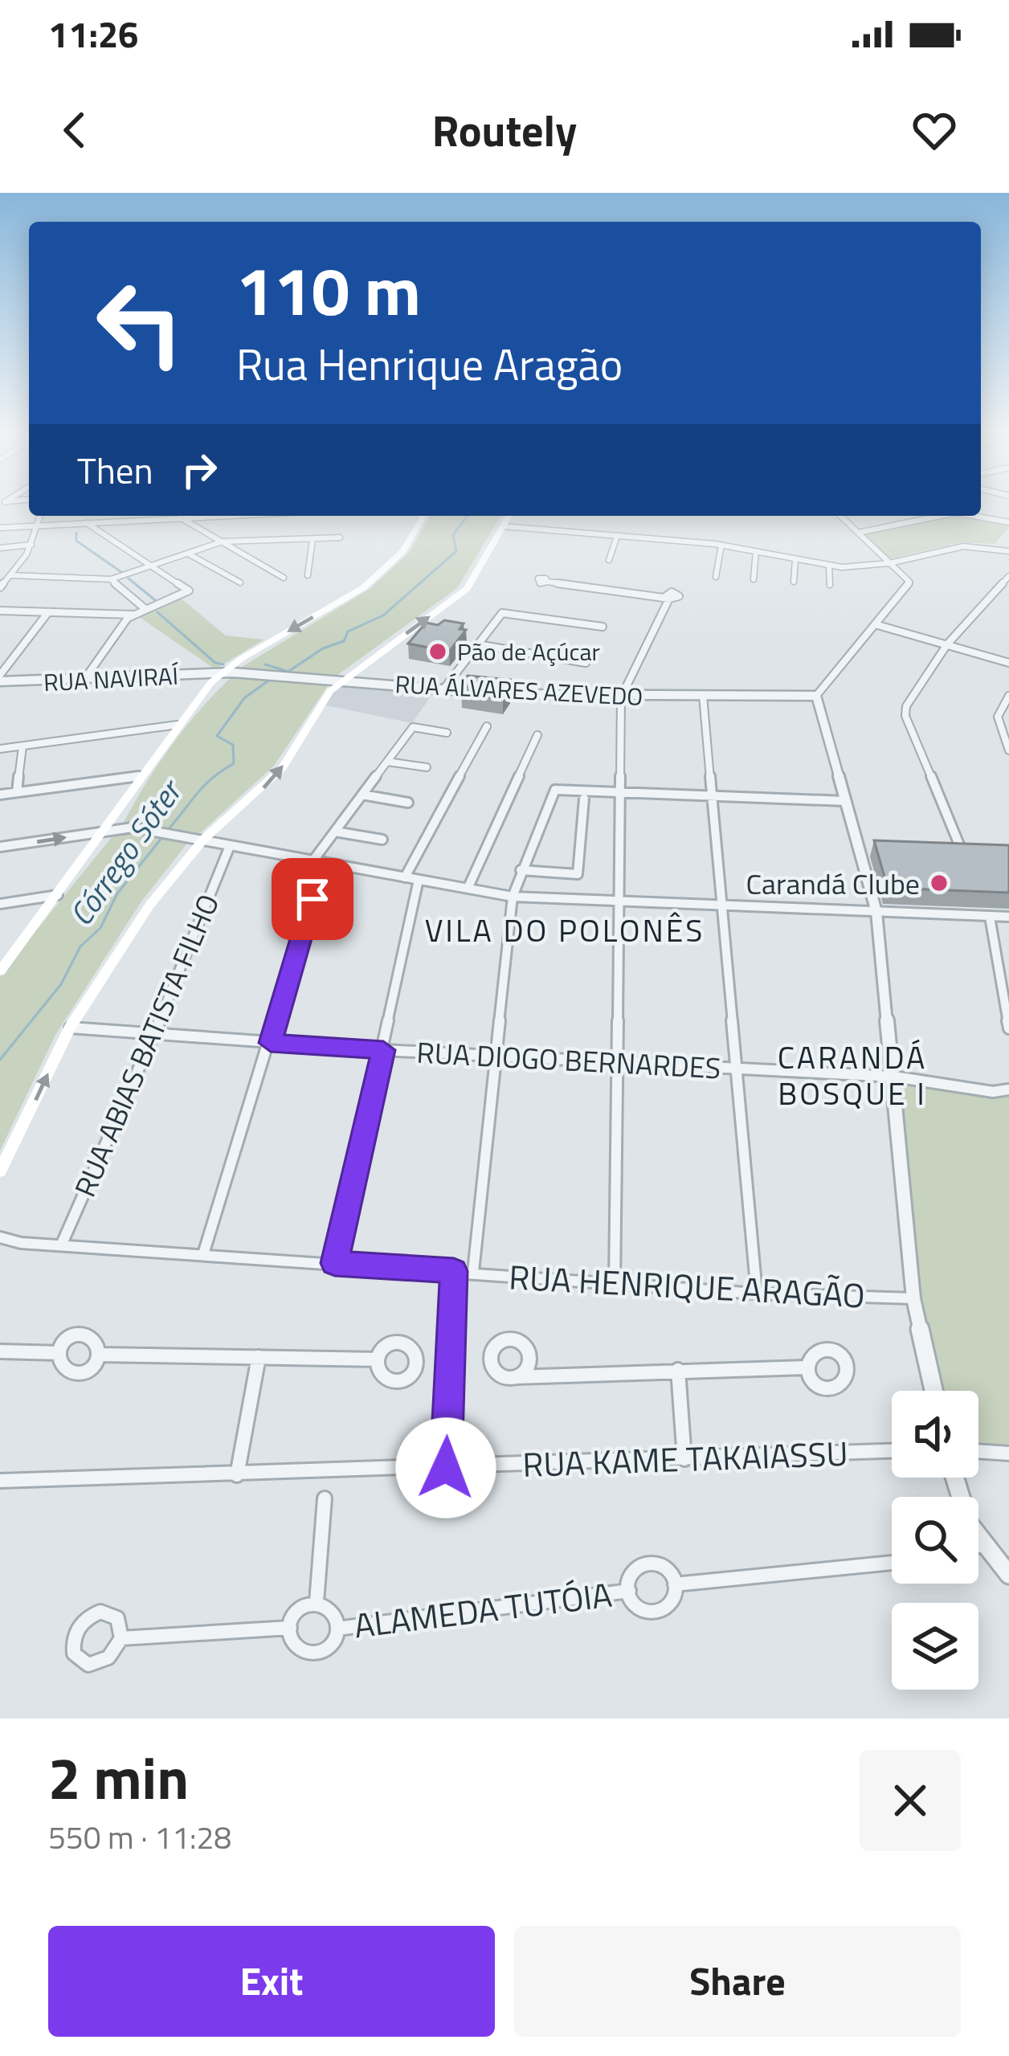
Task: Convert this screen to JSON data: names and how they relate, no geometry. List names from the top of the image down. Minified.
{"streets":{"street":["RUA NAVIRAÍ","RUA ÁLVARES AZEVEDO","RUA ABIAS BATISTA FILHO","RUA DIOGO BERNARDES","RUA HENRIQUE ARAGÃO","RUA KAME TAKAIASSU","ALAMEDA TUTÓIA"]},"crossings":[["RUA NAVIRAÍ","RUA ÁLVARES AZEVEDO"],["RUA ABIAS BATISTA FILHO","RUA DIOGO BERNARDES"],["RUA ABIAS BATISTA FILHO","RUA HENRIQUE ARAGÃO"]],"districts":["VILA DO POLONÊS","CARANDÁ BOSQUE I"],"water":["Córrego Sóter"],"places":["Pão de Açúcar","Carandá Clube"],"page":{"status":"11:26","header":"Routely","turn":["110 m","Rua Henrique Aragão"],"then":"Then","heading":["2 min","550 m · 11:28"],"buttons":["Exit","Share"]}}
